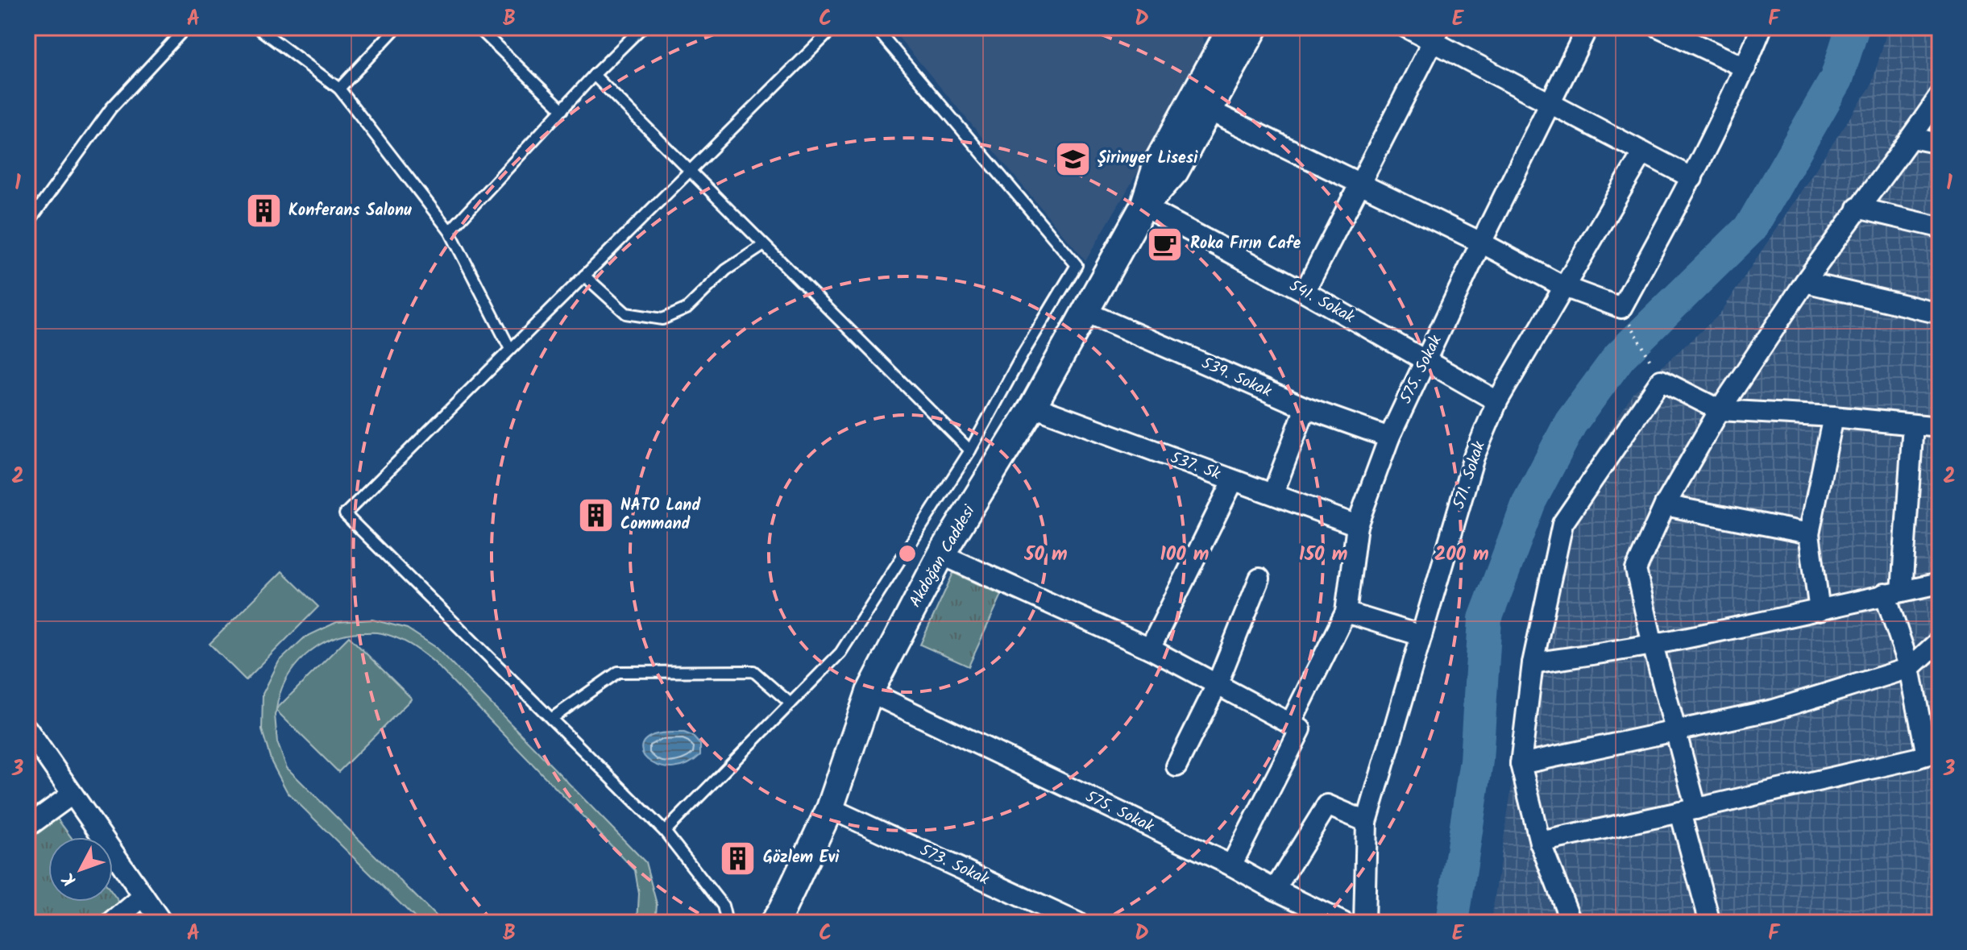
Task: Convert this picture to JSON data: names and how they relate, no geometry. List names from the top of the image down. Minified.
{"streets":{"main road":["Akdoğan Caddesi"],"street":["541. Sokak","575. Sokak","539. Sokak","537. Sk","571. Sokak","573. Sokak"]},"crossings":[["541. Sokak","575. Sokak"],["541. Sokak","571. Sokak"],["541. Sokak","Akdoğan Caddesi"],["575. Sokak","539. Sokak"],["575. Sokak","537. Sk"],["575. Sokak","Akdoğan Caddesi"],["539. Sokak","Akdoğan Caddesi"],["537. Sk","Akdoğan Caddesi"],["Akdoğan Caddesi","573. Sokak"]],"places":{"school or university":["Şirinyer Lisesi"],"building":["Konferans Salonu","NATO Land Command","Gözlem Evi"],"cafe":["Roka Fırın Cafe"]},"north":"bottom left","grid":{"columns":["A","B","C","D","E","F"],"rows":["1","2","3"]},"rings":["50 m","100 m","150 m","200 m"]}
